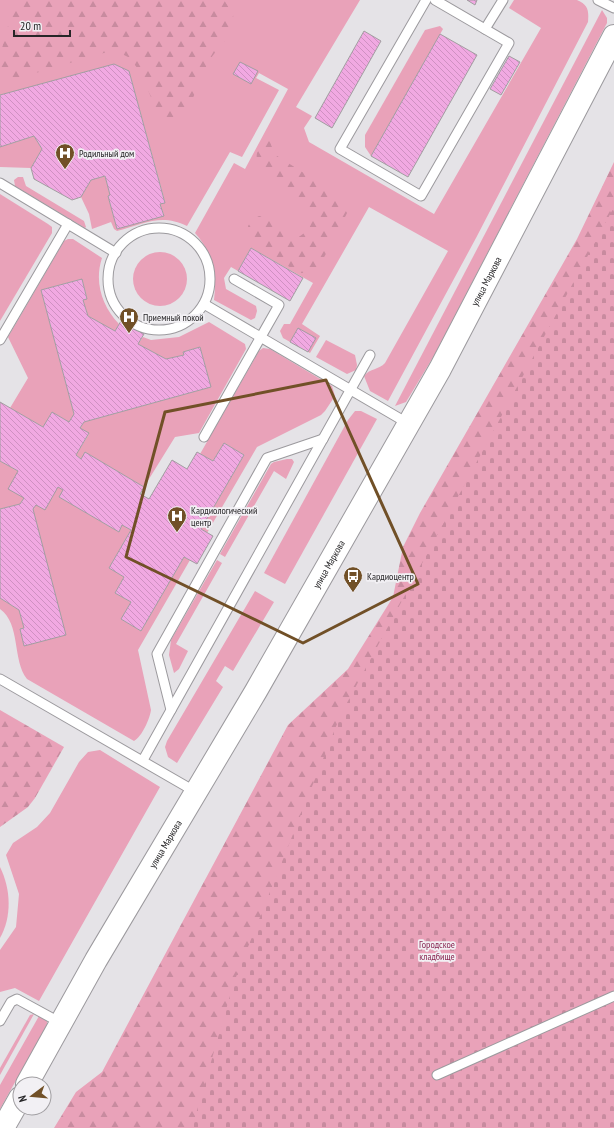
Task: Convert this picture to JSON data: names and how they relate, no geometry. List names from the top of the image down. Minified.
{"streets":{"street":["улица Маркова"]},"parks":["Городское кладбище"],"places":{"hospital":["Родильный дом","Приемный покой","Кардиологический центр"],"bus stop":["Кардиоцентр"]},"scale_bar":"20 m","north":"left"}
